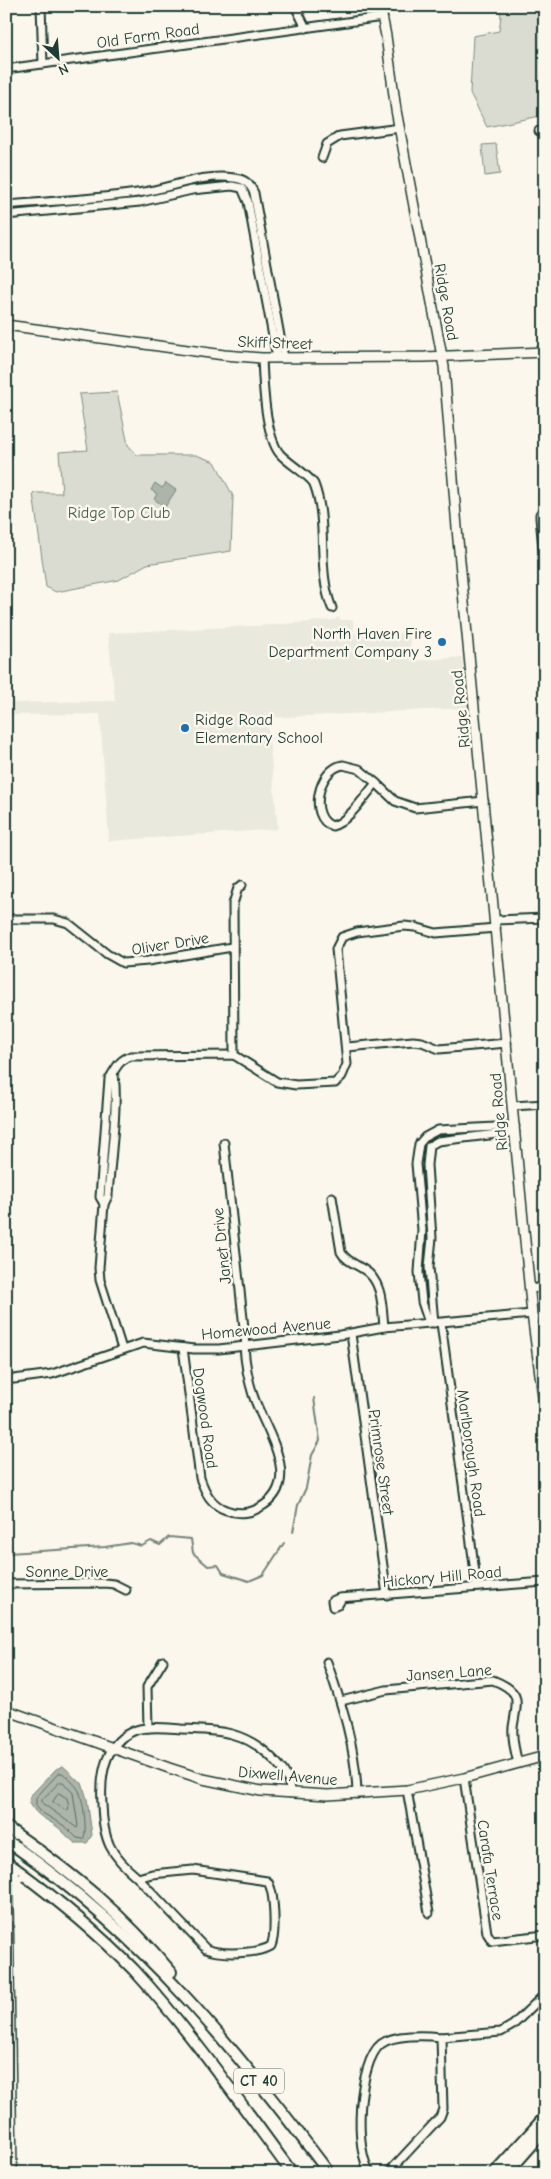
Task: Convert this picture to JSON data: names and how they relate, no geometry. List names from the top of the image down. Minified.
{"streets":{"highway":["CT 40"],"main road":["Ridge Road","Skiff Street","Dixwell Avenue"],"street":["Old Farm Road","Oliver Drive","Janet Drive","Homewood Avenue","Dogwood Road","Marlborough Road","Primrose Street","Sonne Drive","Hickory Hill Road","Jansen Lane","Carafa Terrace"]},"crossings":[["Old Farm Road","Ridge Road"],["Ridge Road","Skiff Street"],["Ridge Road","Homewood Avenue"],["Janet Drive","Homewood Avenue"],["Janet Drive","Dogwood Road"],["Homewood Avenue","Dogwood Road"],["Homewood Avenue","Marlborough Road"],["Homewood Avenue","Primrose Street"],["Marlborough Road","Hickory Hill Road"],["Primrose Street","Hickory Hill Road"],["Jansen Lane","Dixwell Avenue"],["Dixwell Avenue","Carafa Terrace"]],"parks":["Ridge Top Club"],"places":["North Haven Fire Department Company 3","Ridge Road Elementary School"],"north":"bottom right"}
